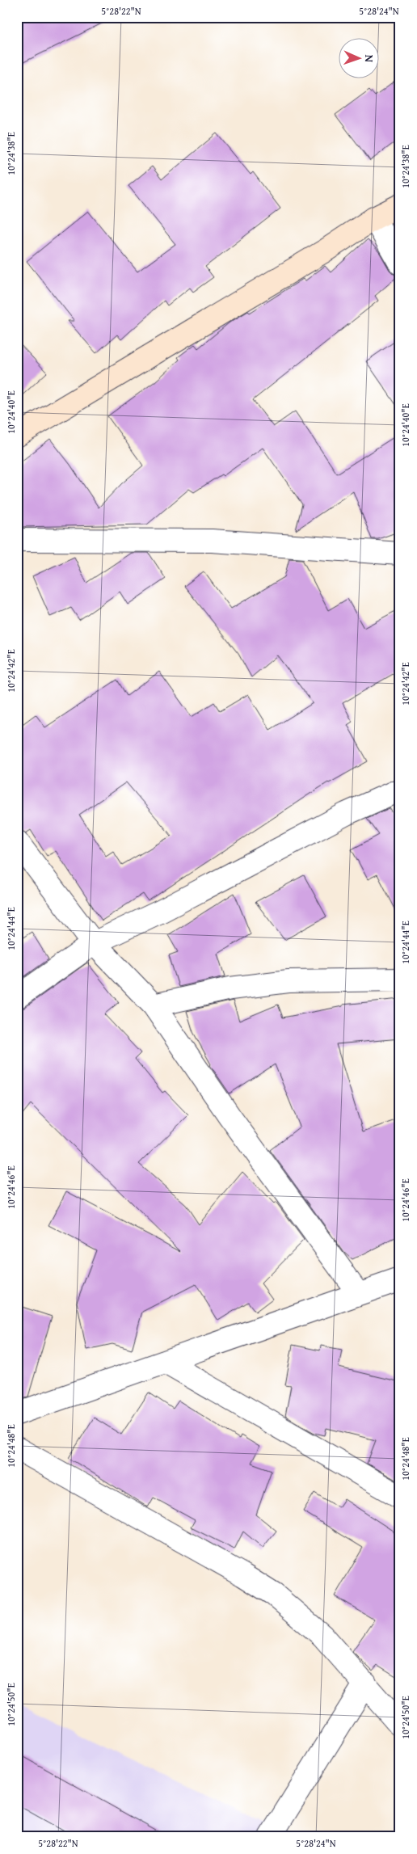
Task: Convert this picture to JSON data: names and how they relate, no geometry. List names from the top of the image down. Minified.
{"north":"right","coordinates":["5°28'22\"N","5°28'24\"N","10°24'38\"E","10°24'40\"E","10°24'42\"E","10°24'44\"E","10°24'46\"E","10°24'48\"E","10°24'50\"E"]}
